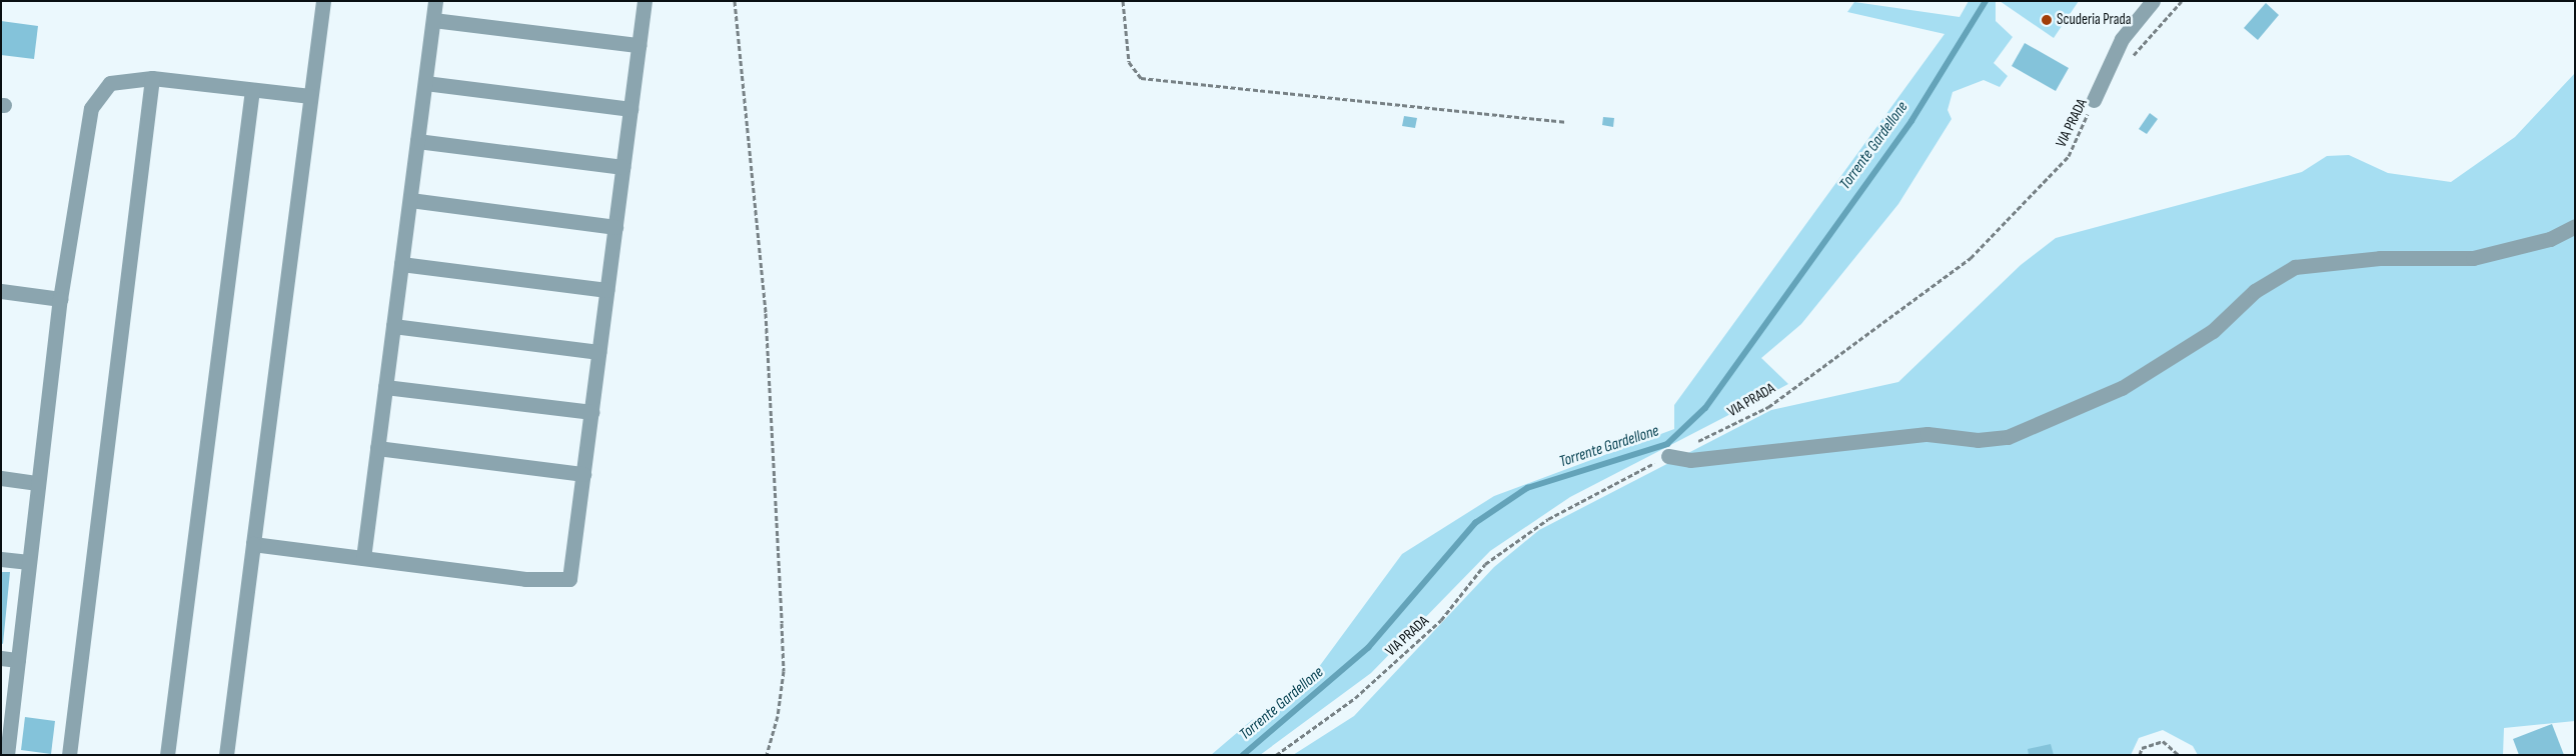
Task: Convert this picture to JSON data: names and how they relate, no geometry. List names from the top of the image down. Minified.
{"streets":{"path":["VIA PRADA"]},"water":["Torrente Gardellone"],"places":["Scuderia Prada"]}
